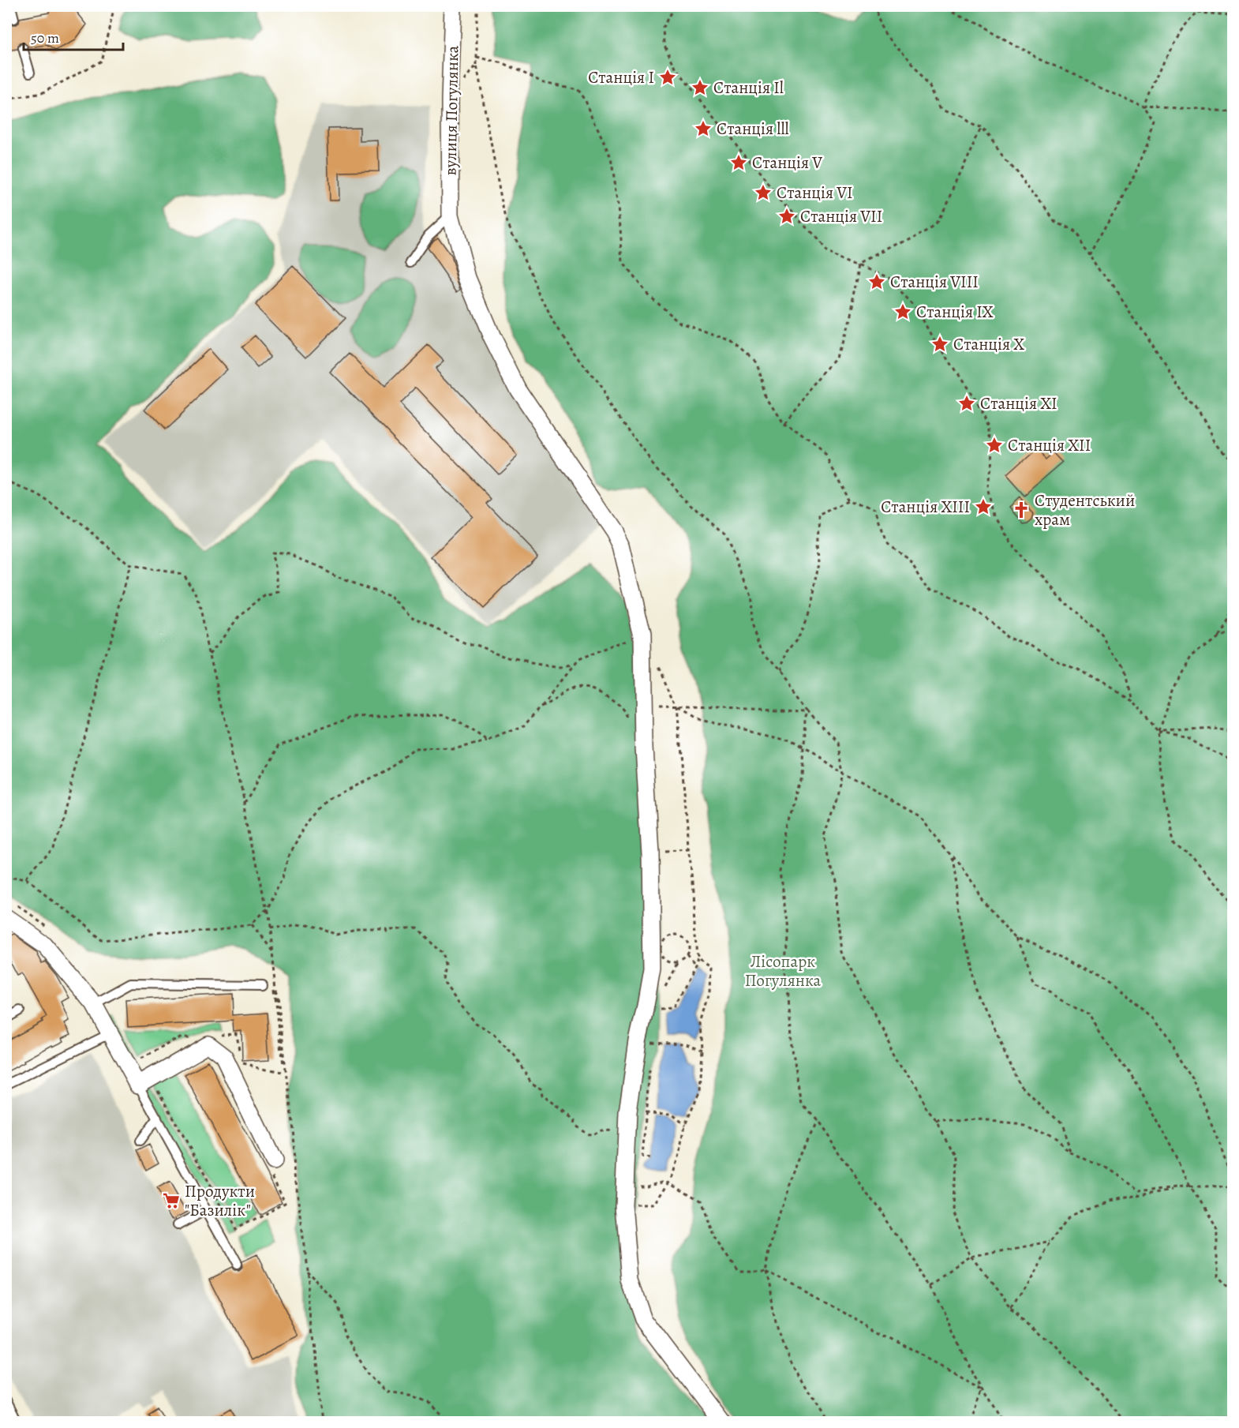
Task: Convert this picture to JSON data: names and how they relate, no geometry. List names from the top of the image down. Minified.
{"streets":{"street":["вулиця Погулянка"]},"parks":["Лісопарк Погулянка"],"places":{"place":["Cтанція I","Cтанція Il","Cтанція lll","Cтанція V","Станція VI","Станція VII","Cтанція VIII","Cтанція IX","Cтанція X","Cтанція XI","Cтанція XII","Cтанція XIII"],"church":["Студентський храм"],"supermarket":["Продукти \"Базилік\""]},"scale_bar":"50 m"}
